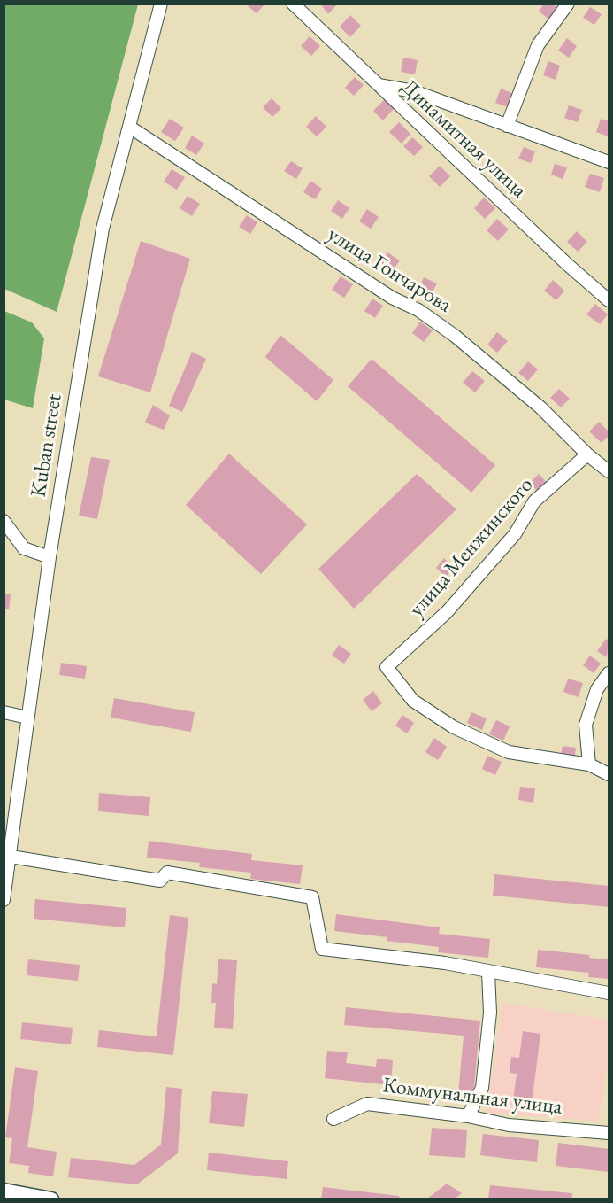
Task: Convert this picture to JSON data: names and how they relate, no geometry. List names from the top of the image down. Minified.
{"streets":{"street":["Динамитная улица","улица Гончарова","Kuban street","улица Менжинского","Коммунальная улица"]},"crossings":[["улица Гончарова","Kuban street"],["улица Гончарова","улица Менжинского"]]}
